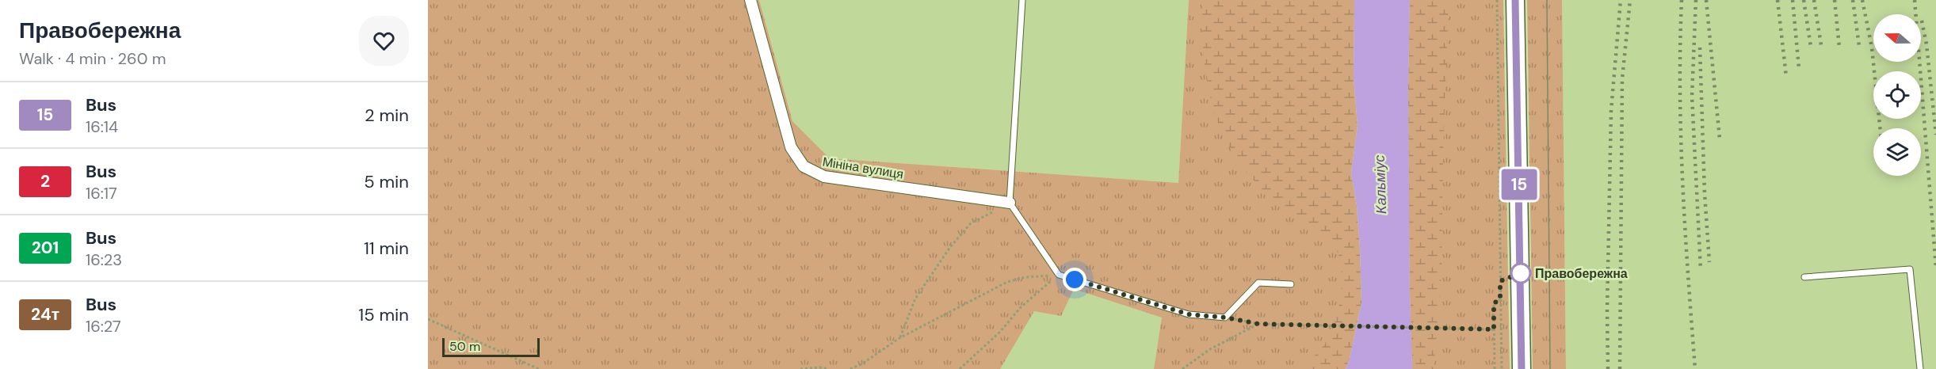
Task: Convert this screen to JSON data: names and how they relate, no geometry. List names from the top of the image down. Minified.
{"streets":{"street":["Мініна вулиця"]},"water":["Кальміус"],"places":["Правобережна"],"lines":["bus line 15"],"scale_bar":"50 m","north":"left","page":{"heading":["Правобережна","Walk · 4 min · 260 m"],"on_map":"15","list":[{"mark":"15","name":"Bus","note":"16:14","value":"2 min"},{"mark":"2","name":"Bus","note":"16:17","value":"5 min"},{"mark":"201","name":"Bus","note":"16:23","value":"11 min"},{"mark":"24т","name":"Bus","note":"16:27","value":"15 min"}],"scale":"50 m"}}
